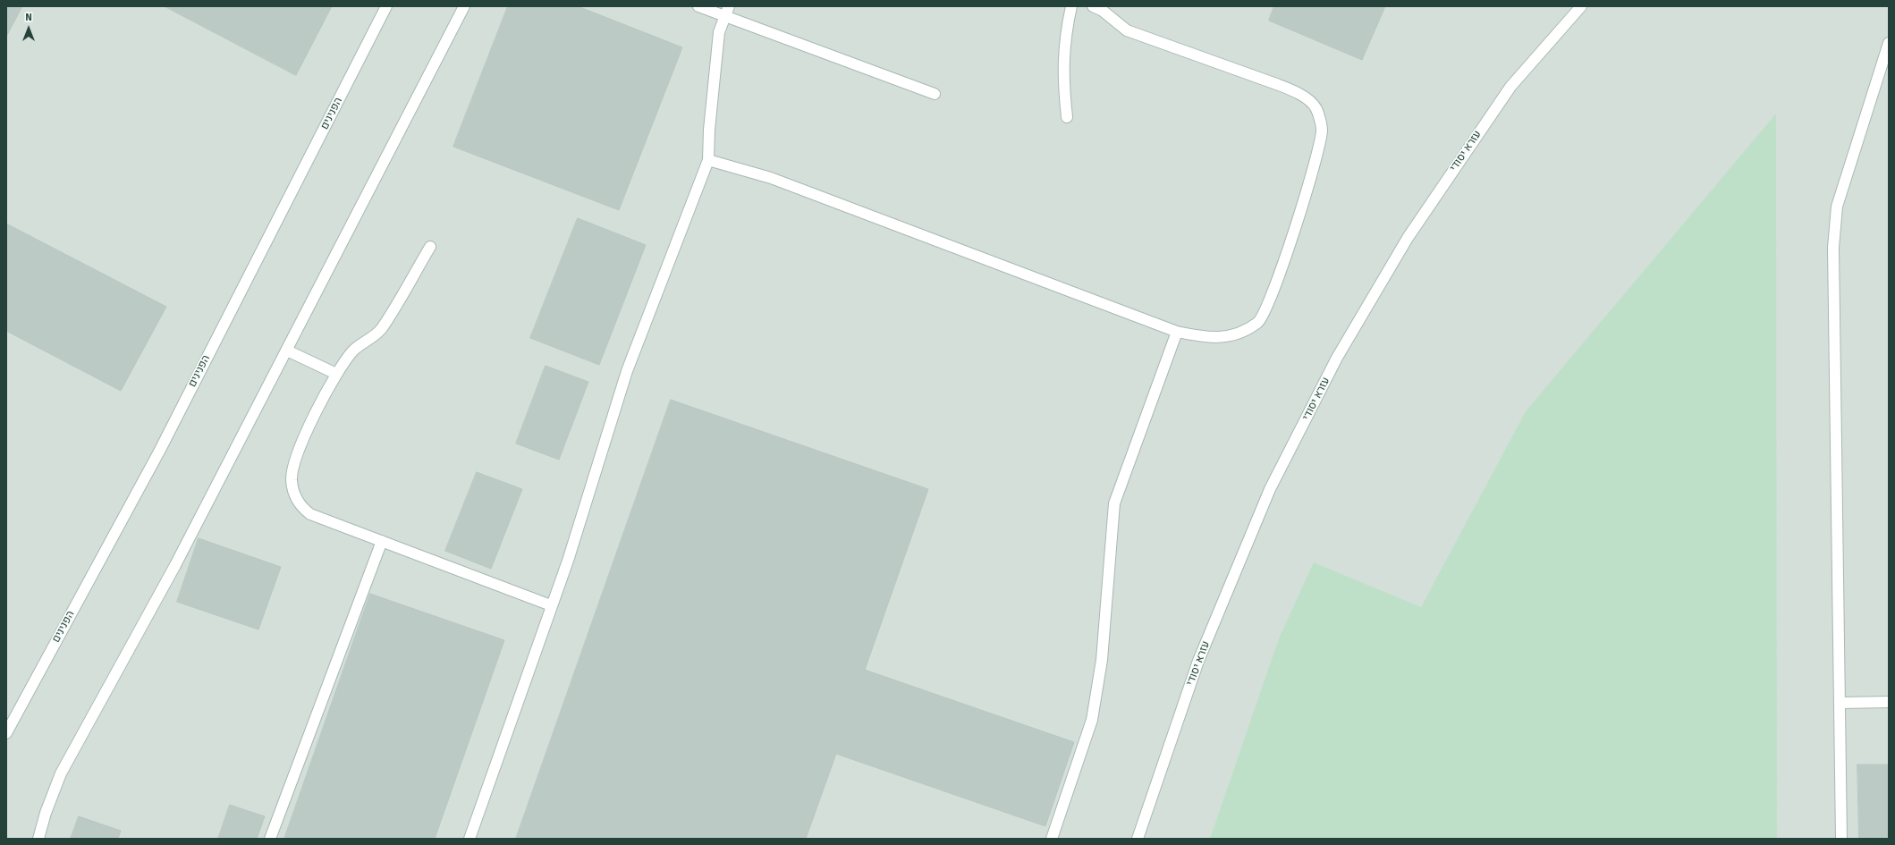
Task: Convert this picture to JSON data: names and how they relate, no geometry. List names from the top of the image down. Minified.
{"streets":{"street":["הפנינים","עזרא יסודי"]},"north":"top"}
